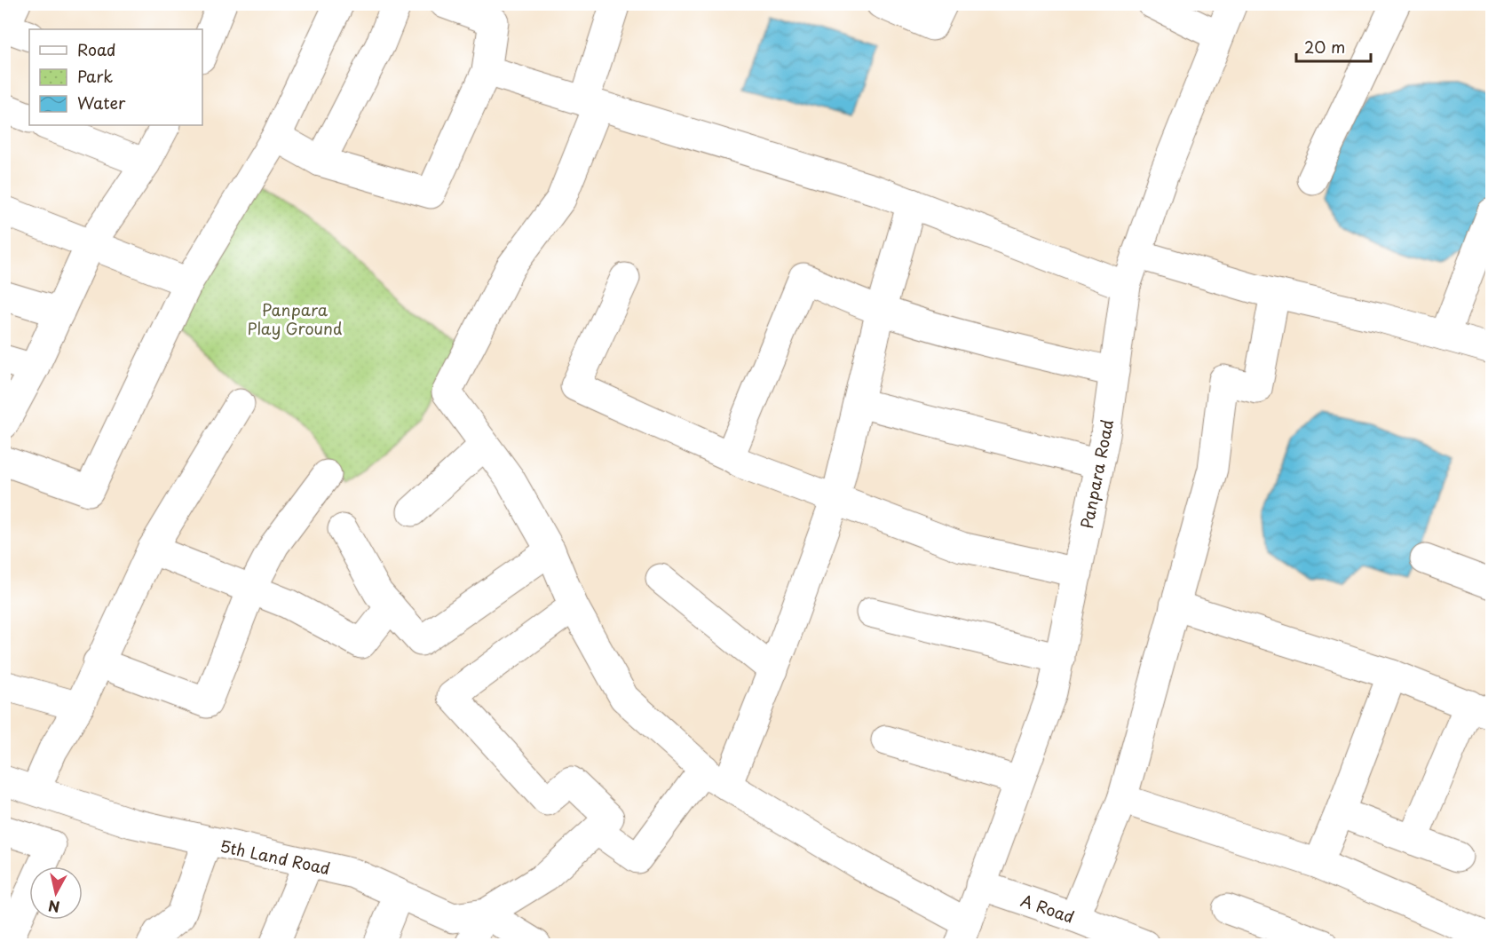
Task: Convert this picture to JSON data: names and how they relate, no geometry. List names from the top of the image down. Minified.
{"streets":{"street":["Panpara Road","5th Land Road","A Road"]},"crossings":[["Panpara Road","A Road"]],"parks":["Panpara Play Ground"],"legend":["Road","Park","Water"],"scale_bar":"20 m","north":"bottom"}
